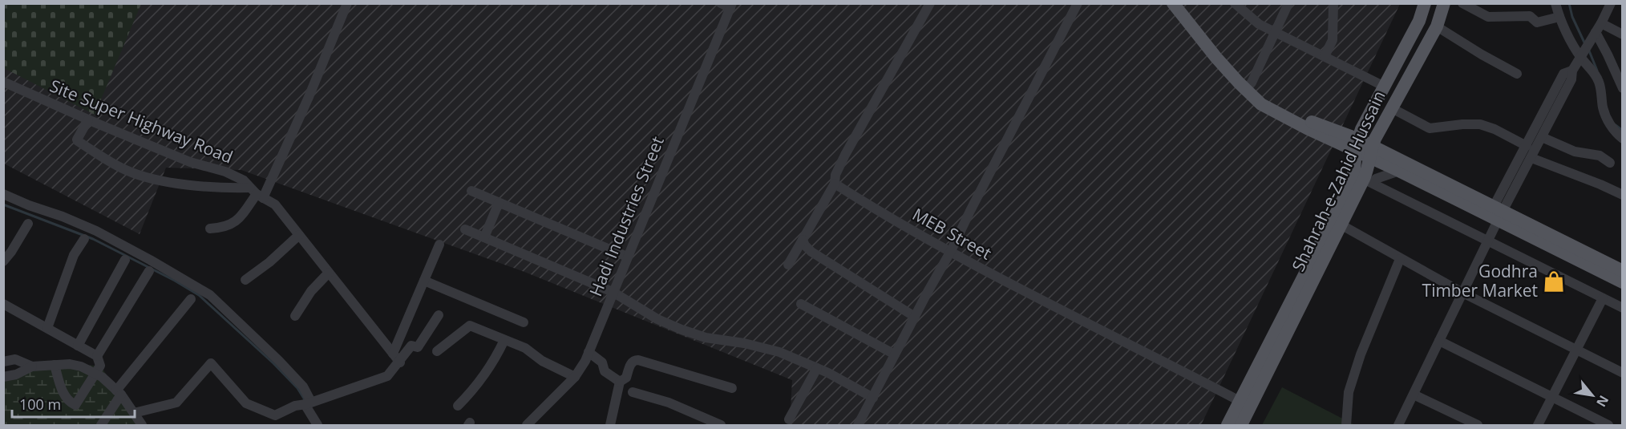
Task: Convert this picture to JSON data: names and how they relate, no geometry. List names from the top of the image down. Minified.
{"streets":{"main road":["Shahrah-e-Zahid Hussain"],"street":["Site Super Highway Road","Hadi Industries Street","MEB Street"]},"crossings":[["Shahrah-e-Zahid Hussain","MEB Street"]],"places":{"shop":["Godhra Timber Market"]},"scale_bar":"100 m","north":"bottom right"}
